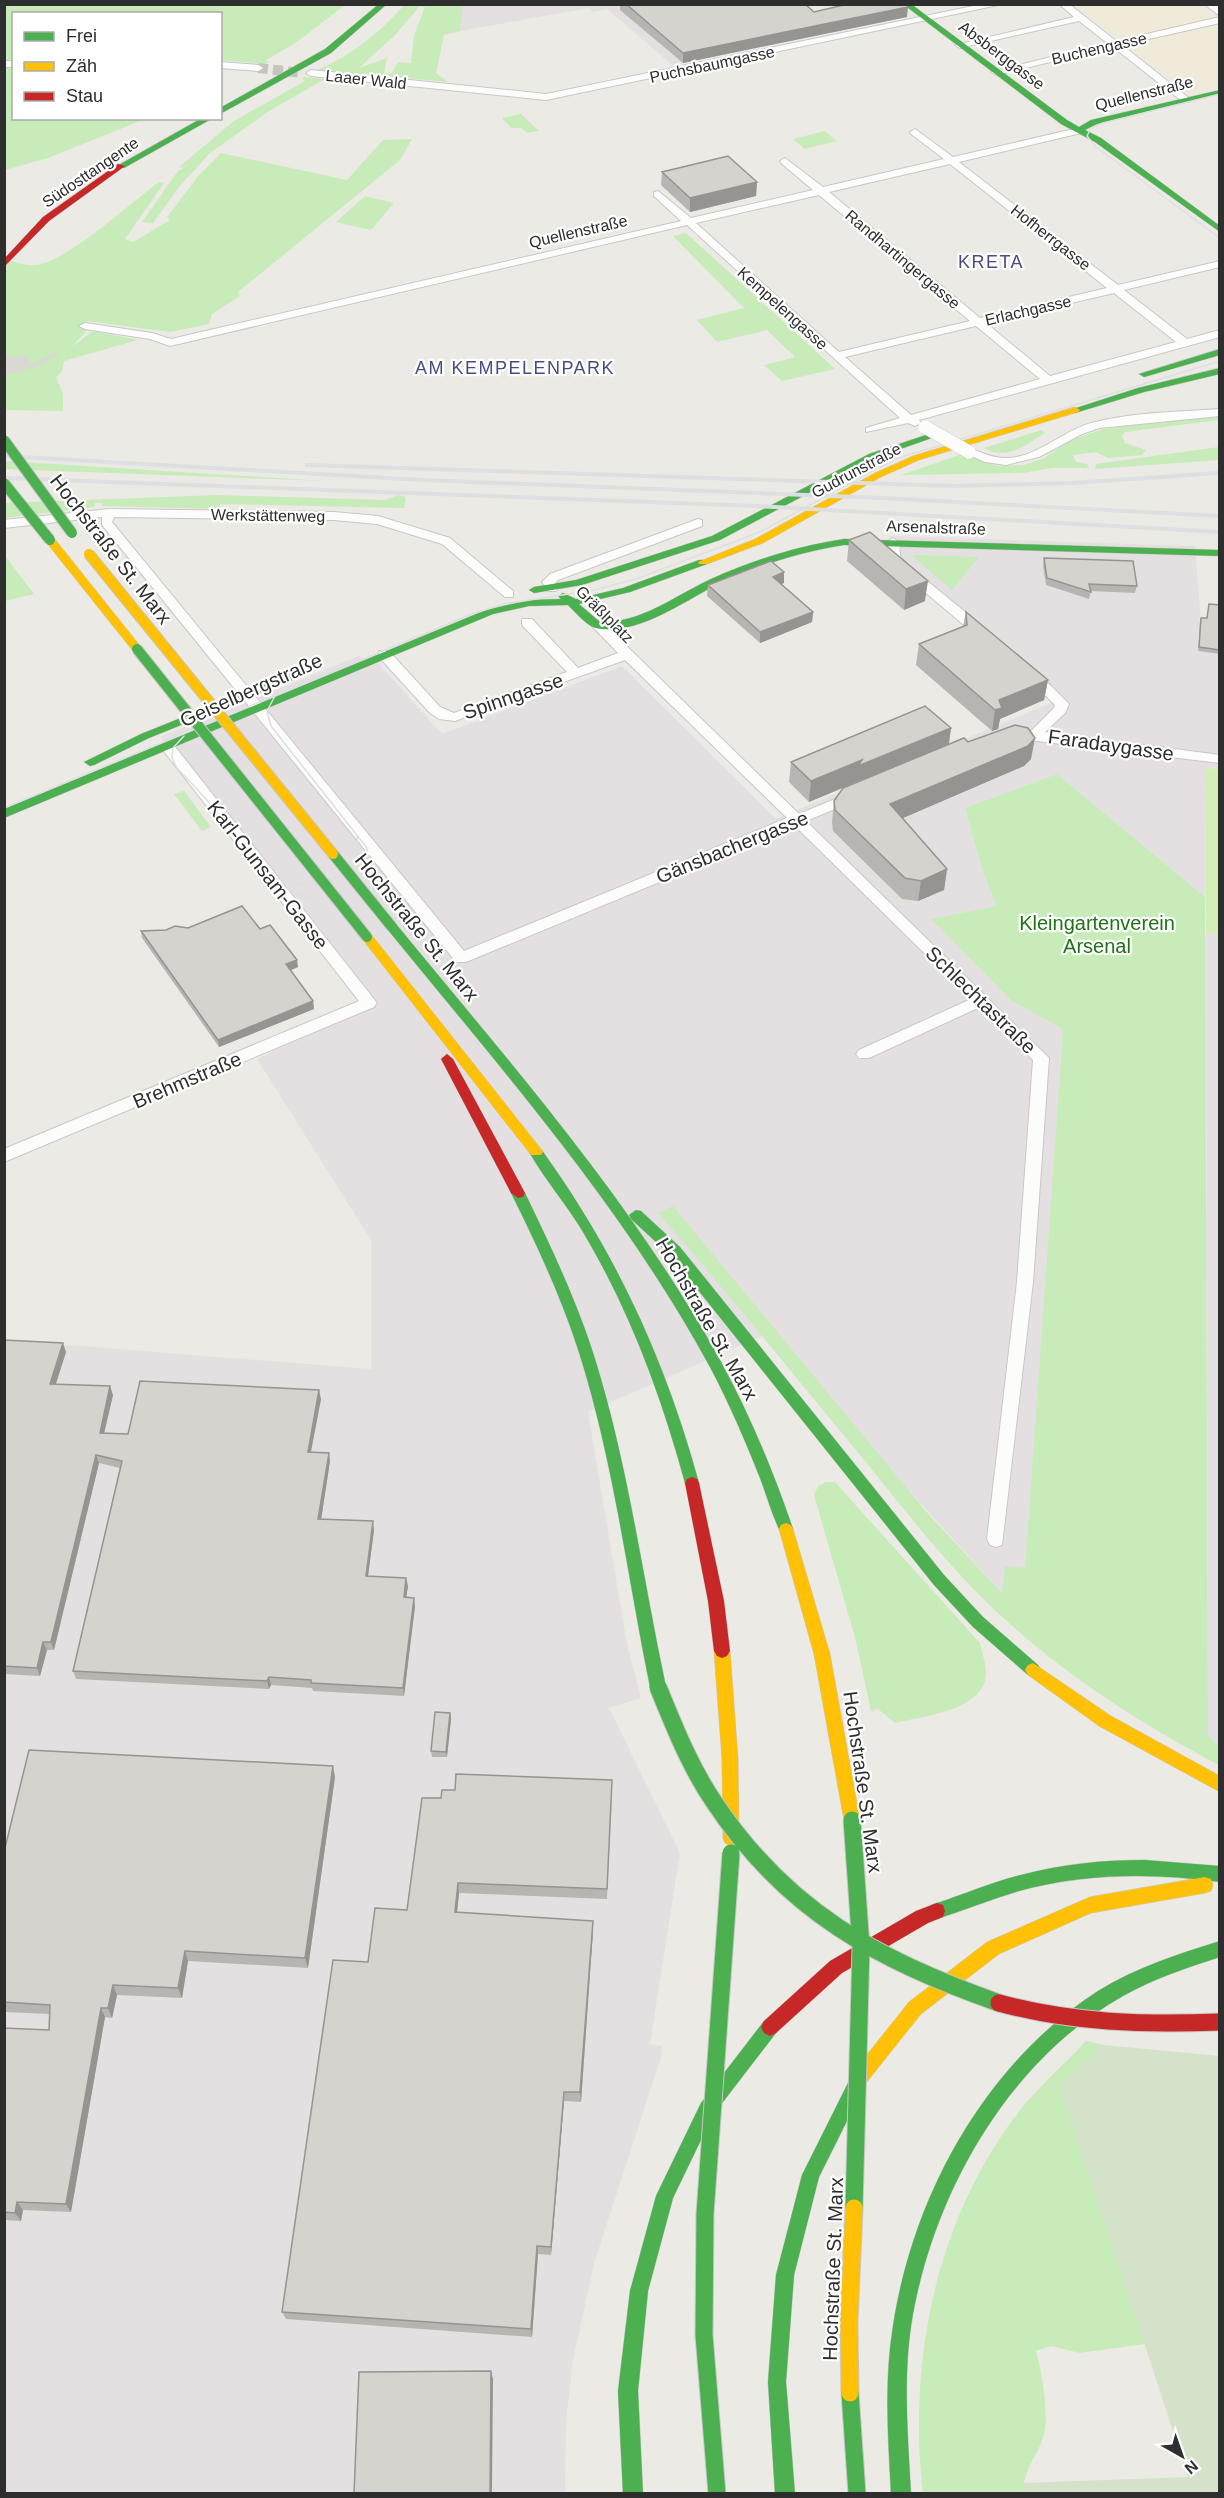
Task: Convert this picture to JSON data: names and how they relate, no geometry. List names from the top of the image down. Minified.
{"streets":{"main road":["Absberggasse","Quellenstraße","Südosttangente","Gudrunstraße","Arsenalstraße","Hochstraße St. Marx","Gräßlplatz","Geiselbergstraße"],"street":["Buchengasse","Puchsbaumgasse","Laaer Wald","Hofherrgasse","Randhartingergasse","Kempelengasse","Erlachgasse","Werkstättenweg","Spinngasse","Faradaygasse","Gänsbachergasse","Karl-Gunsam-Gasse","Schlechtastraße","Brehmstraße"]},"crossings":[["Buchengasse","Absberggasse"],["Absberggasse","Puchsbaumgasse"],["Absberggasse","Quellenstraße"],["Puchsbaumgasse","Laaer Wald"],["Quellenstraße","Hofherrgasse"],["Quellenstraße","Randhartingergasse"],["Quellenstraße","Kempelengasse"],["Hofherrgasse","Erlachgasse"],["Hofherrgasse","Gudrunstraße"],["Randhartingergasse","Erlachgasse"],["Randhartingergasse","Gudrunstraße"],["Kempelengasse","Erlachgasse"],["Kempelengasse","Gudrunstraße"],["Gudrunstraße","Werkstättenweg"],["Gudrunstraße","Gräßlplatz"],["Gudrunstraße","Geiselbergstraße"],["Werkstättenweg","Geiselbergstraße"],["Arsenalstraße","Gräßlplatz"],["Gräßlplatz","Spinngasse"],["Gräßlplatz","Schlechtastraße"],["Geiselbergstraße","Spinngasse"],["Geiselbergstraße","Gänsbachergasse"],["Geiselbergstraße","Karl-Gunsam-Gasse"],["Gänsbachergasse","Schlechtastraße"],["Karl-Gunsam-Gasse","Brehmstraße"]],"districts":["KRETA","AM KEMPELENPARK"],"parks":["Kleingartenverein Arsenal"],"legend":["Frei","Zäh","Stau"],"north":"bottom right"}
